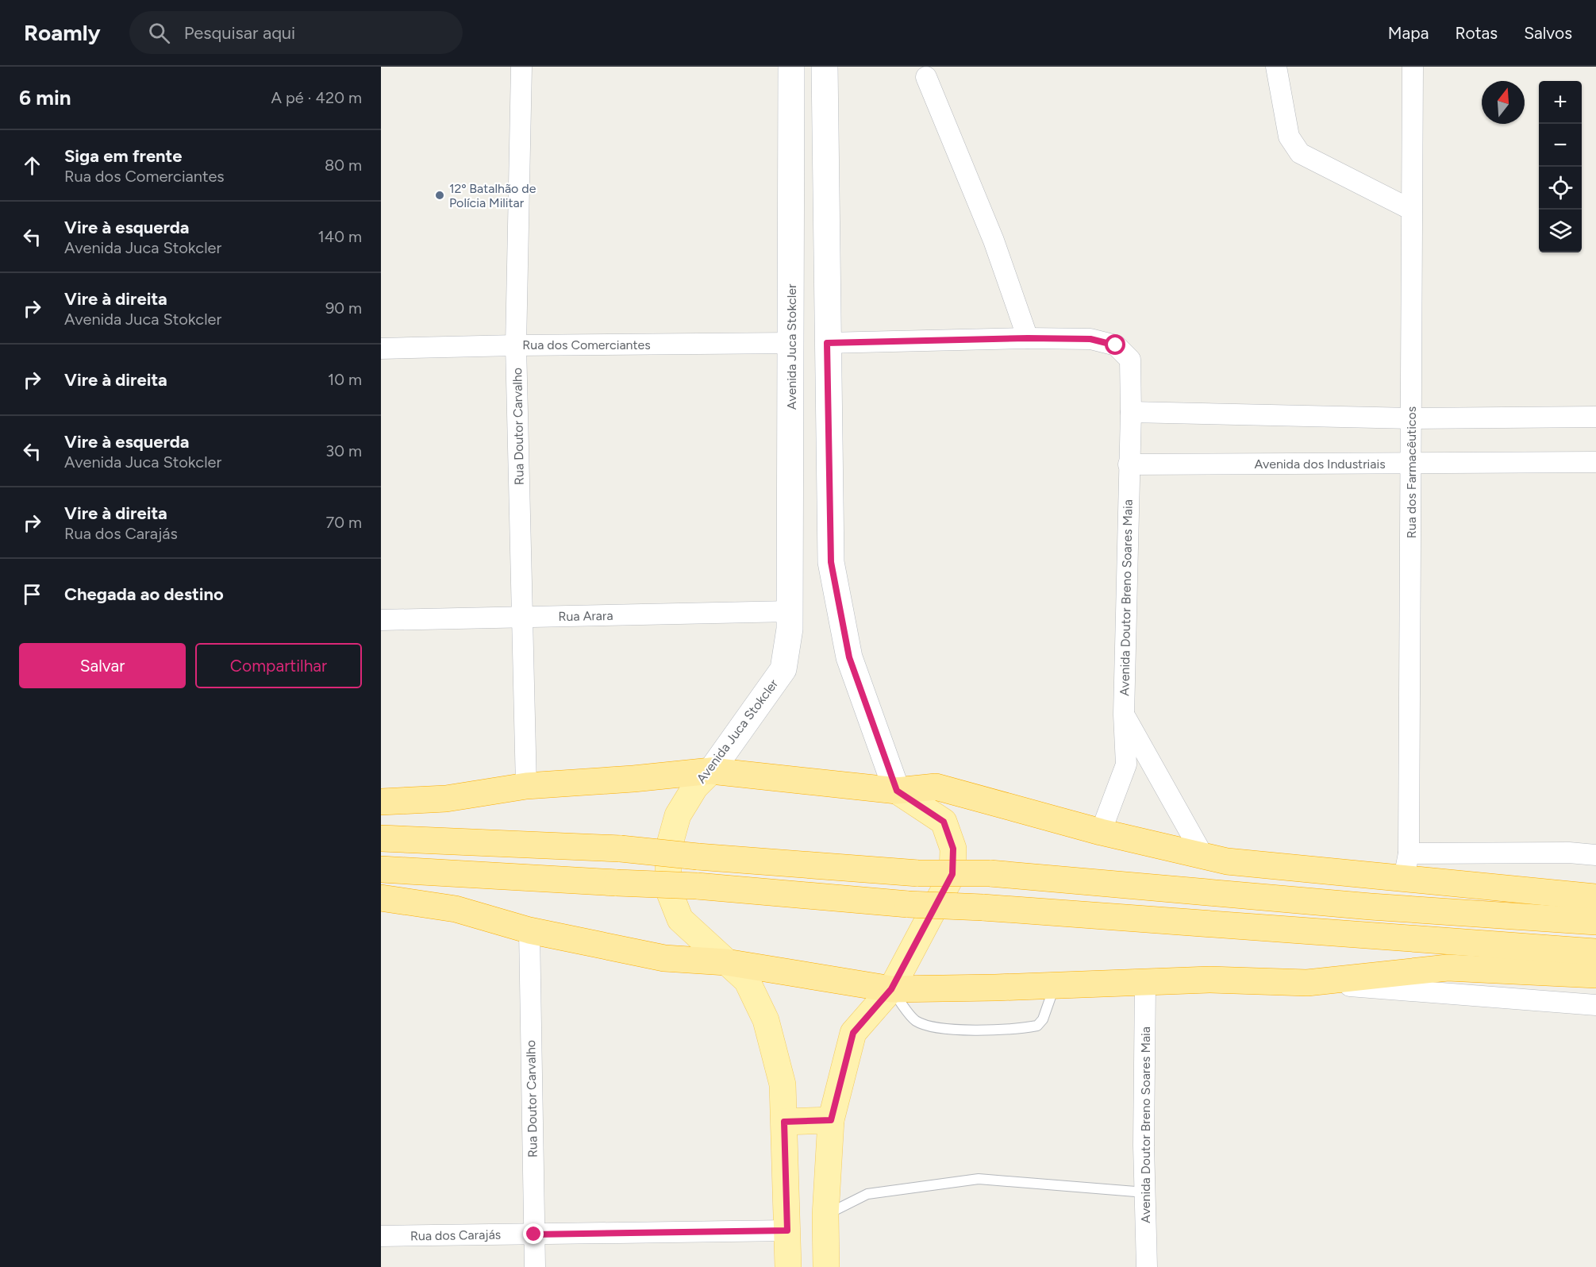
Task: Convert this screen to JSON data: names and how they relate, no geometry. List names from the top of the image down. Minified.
{"streets":{"main road":["Avenida Juca Stokcler"],"street":["Rua dos Comerciantes","Rua Doutor Carvalho","Avenida dos Industriais","Rua dos Farmacêuticos","Avenida Doutor Breno Soares Maia","Rua Arara","Rua dos Carajás"]},"crossings":[["Rua dos Comerciantes","Avenida Juca Stokcler"],["Rua dos Comerciantes","Rua Doutor Carvalho"],["Avenida Juca Stokcler","Rua Arara"],["Avenida Juca Stokcler","Rua dos Carajás"],["Rua Doutor Carvalho","Rua Arara"],["Rua Doutor Carvalho","Rua dos Carajás"],["Avenida dos Industriais","Rua dos Farmacêuticos"],["Avenida dos Industriais","Avenida Doutor Breno Soares Maia"]],"places":["12º Batalhão de Polícia Militar"],"north":"top","page":{"header":"Roamly","search":"Pesquisar aqui","nav":["Mapa","Rotas","Salvos"],"heading":["6 min","A pé · 420 m"],"map_buttons":["+","−"],"list":[["Siga em frente","Rua dos Comerciantes","80 m"],["Vire à esquerda","Avenida Juca Stokcler","140 m"],["Vire à direita","Avenida Juca Stokcler","90 m"],["Vire à direita","10 m"],["Vire à esquerda","Avenida Juca Stokcler","30 m"],["Vire à direita","Rua dos Carajás","70 m"],"Chegada ao destino"],"buttons":["Salvar","Compartilhar"]}}
